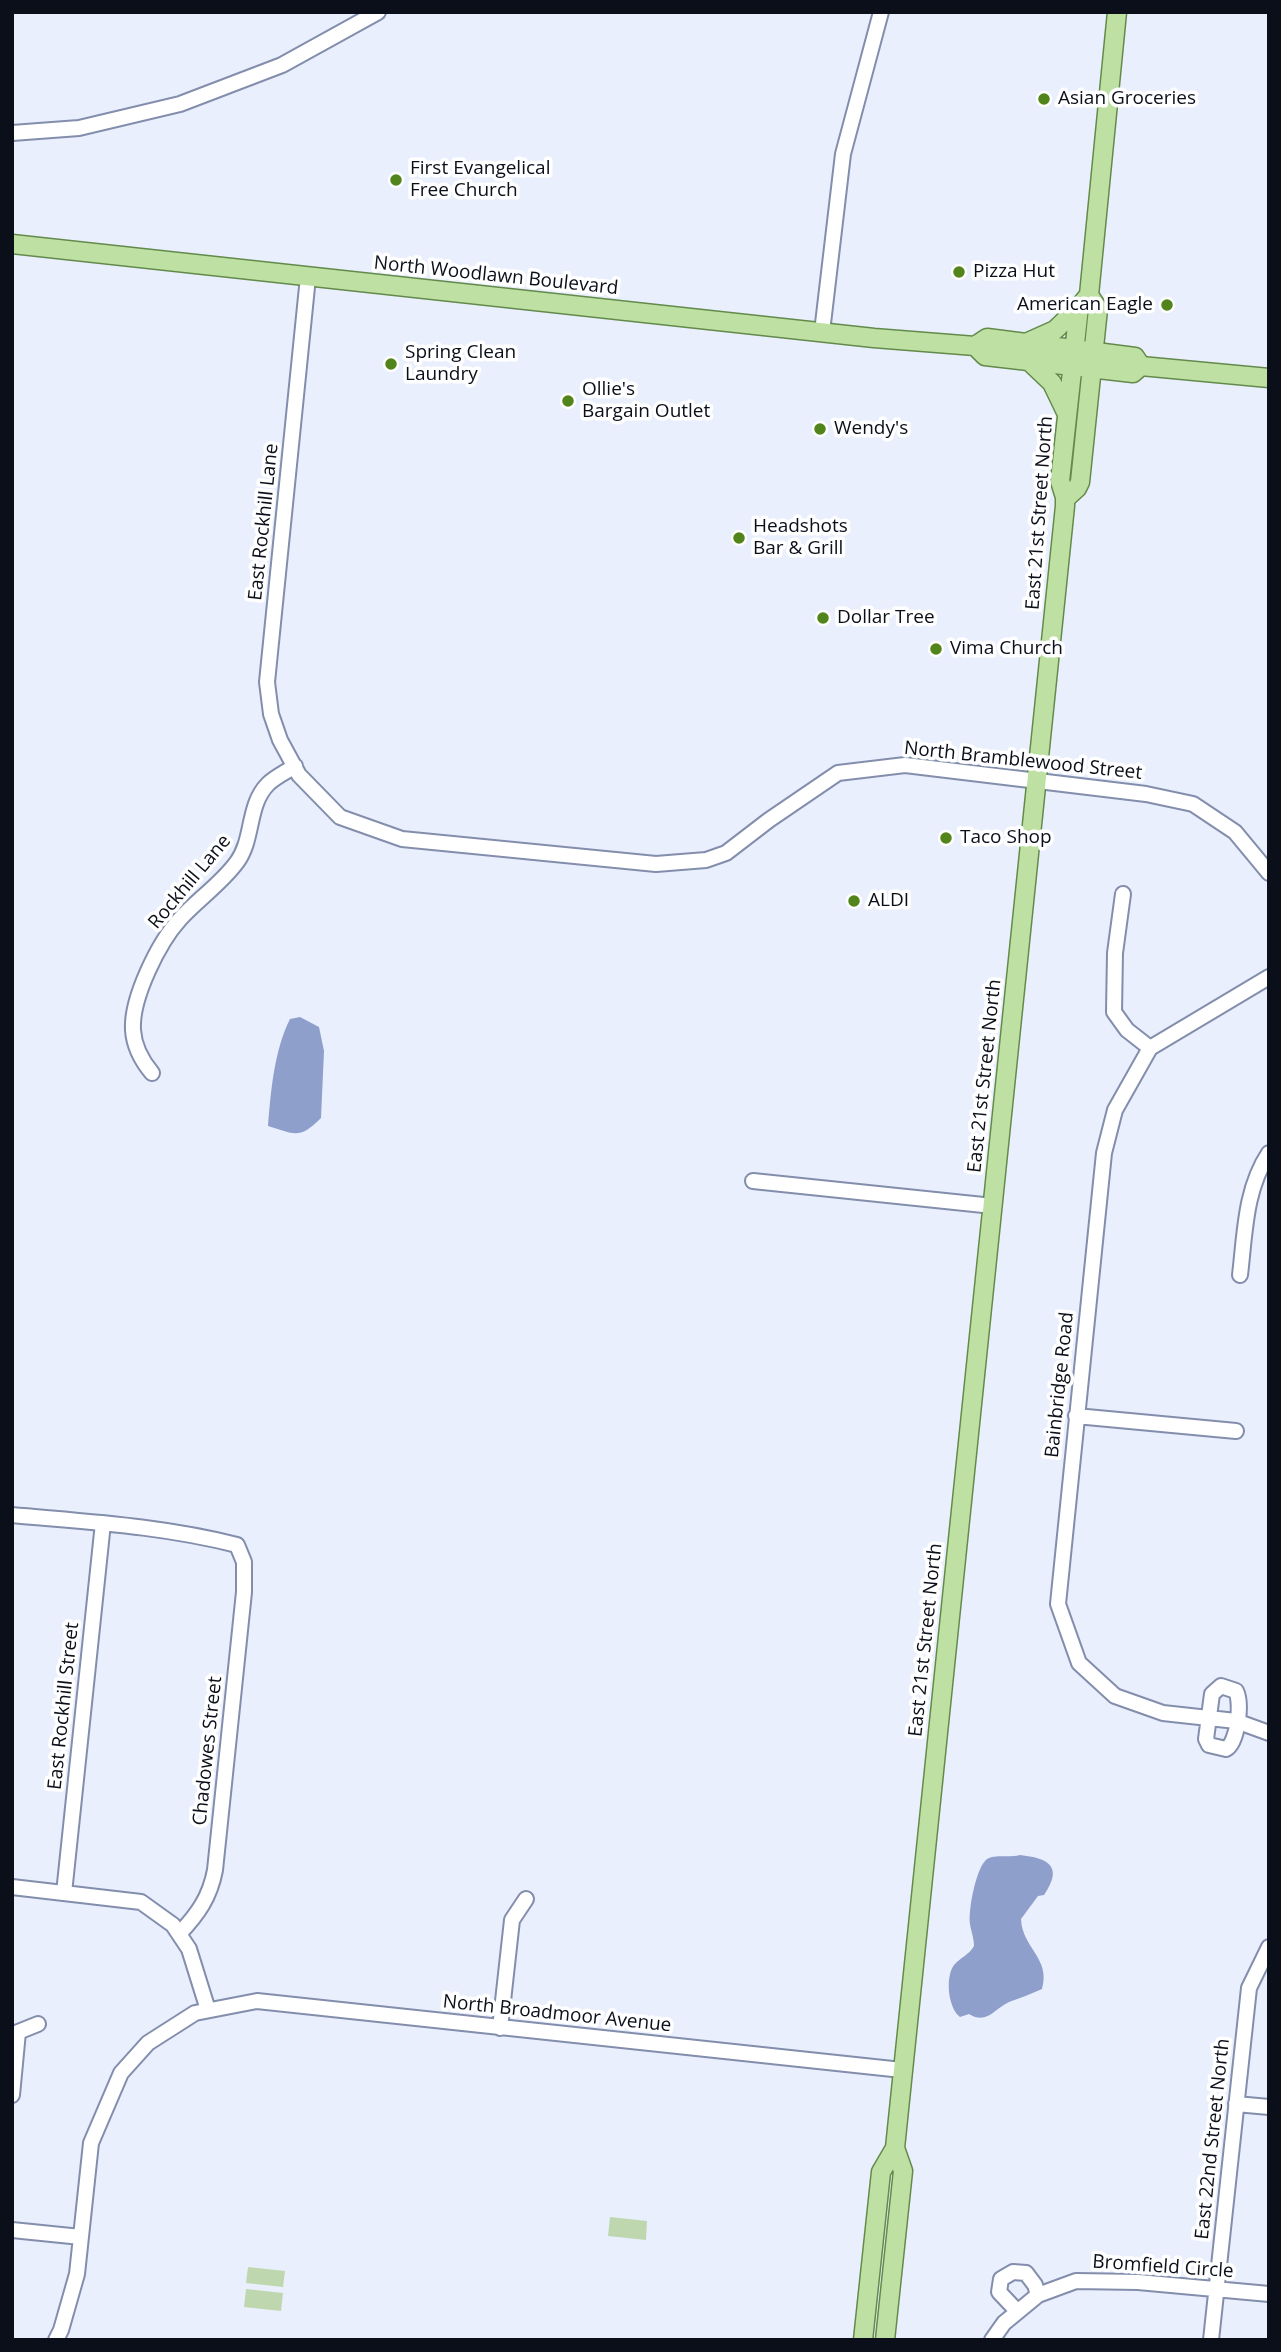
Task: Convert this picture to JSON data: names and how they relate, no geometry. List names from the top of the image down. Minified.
{"streets":{"main road":["North Woodlawn Boulevard","East 21st Street North"],"street":["East Rockhill Lane","North Bramblewood Street","Rockhill Lane","Bainbridge Road","East Rockhill Street","Chadowes Street","North Broadmoor Avenue","East 22nd Street North","Bromfield Circle"]},"crossings":[["North Woodlawn Boulevard","East 21st Street North"],["North Woodlawn Boulevard","East Rockhill Lane"],["East 21st Street North","North Bramblewood Street"],["East 21st Street North","North Broadmoor Avenue"],["East Rockhill Lane","North Bramblewood Street"],["East Rockhill Lane","Rockhill Lane"],["North Bramblewood Street","Rockhill Lane"],["East Rockhill Street","Chadowes Street"],["East 22nd Street North","Bromfield Circle"]],"places":["Asian Groceries","First Evangelical Free Church","Pizza Hut","American Eagle","Spring Clean Laundry","Ollie's Bargain Outlet","Wendy's","Headshots Bar & Grill","Dollar Tree","Vima Church","Taco Shop","ALDI"]}
